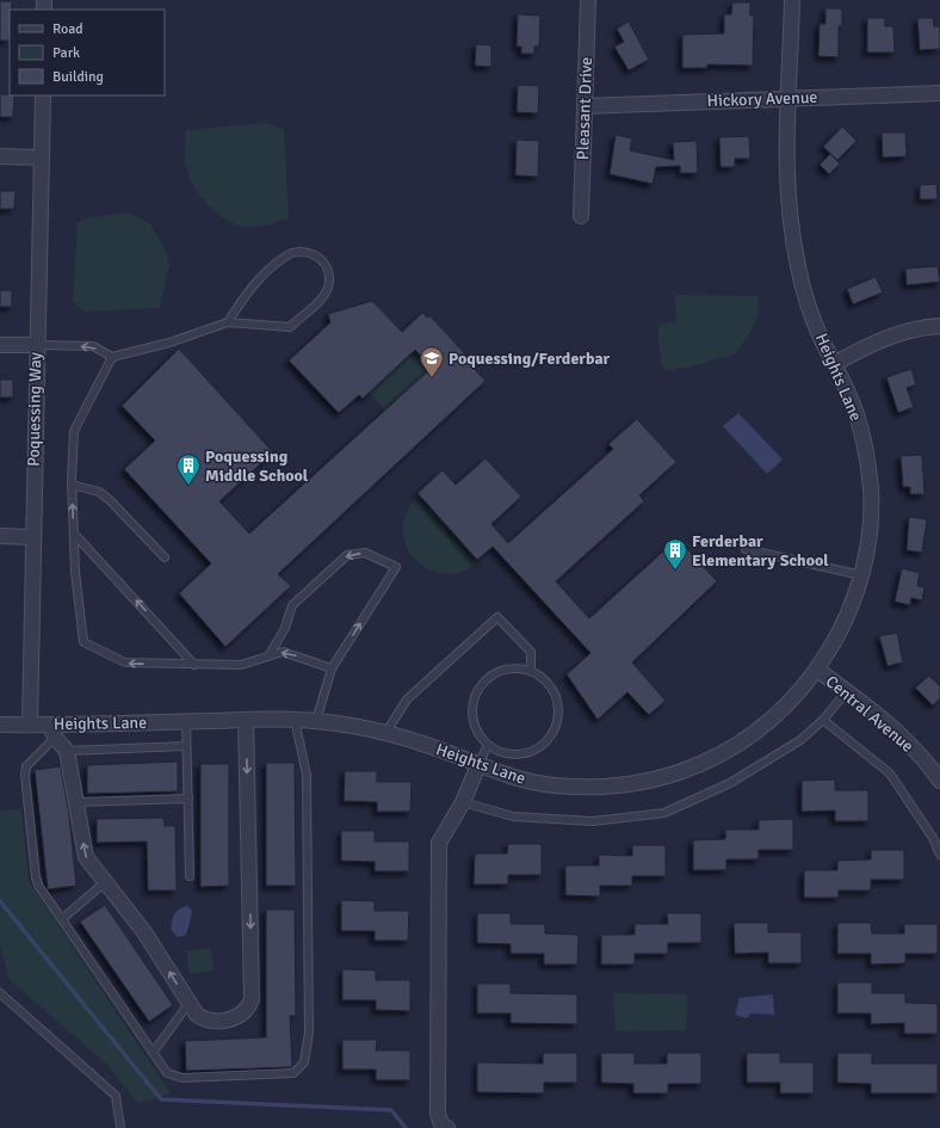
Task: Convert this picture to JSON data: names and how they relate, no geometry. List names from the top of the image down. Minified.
{"streets":{"street":["Hickory Avenue","Pleasant Drive","Heights Lane","Poquessing Way","Central Avenue"]},"crossings":[["Hickory Avenue","Pleasant Drive"],["Hickory Avenue","Heights Lane"],["Heights Lane","Poquessing Way"],["Heights Lane","Central Avenue"]],"places":{"school or university":["Poquessing/Ferderbar"],"building":["Poquessing Middle School","Ferderbar Elementary School"]},"legend":["Road","Park","Building"]}
